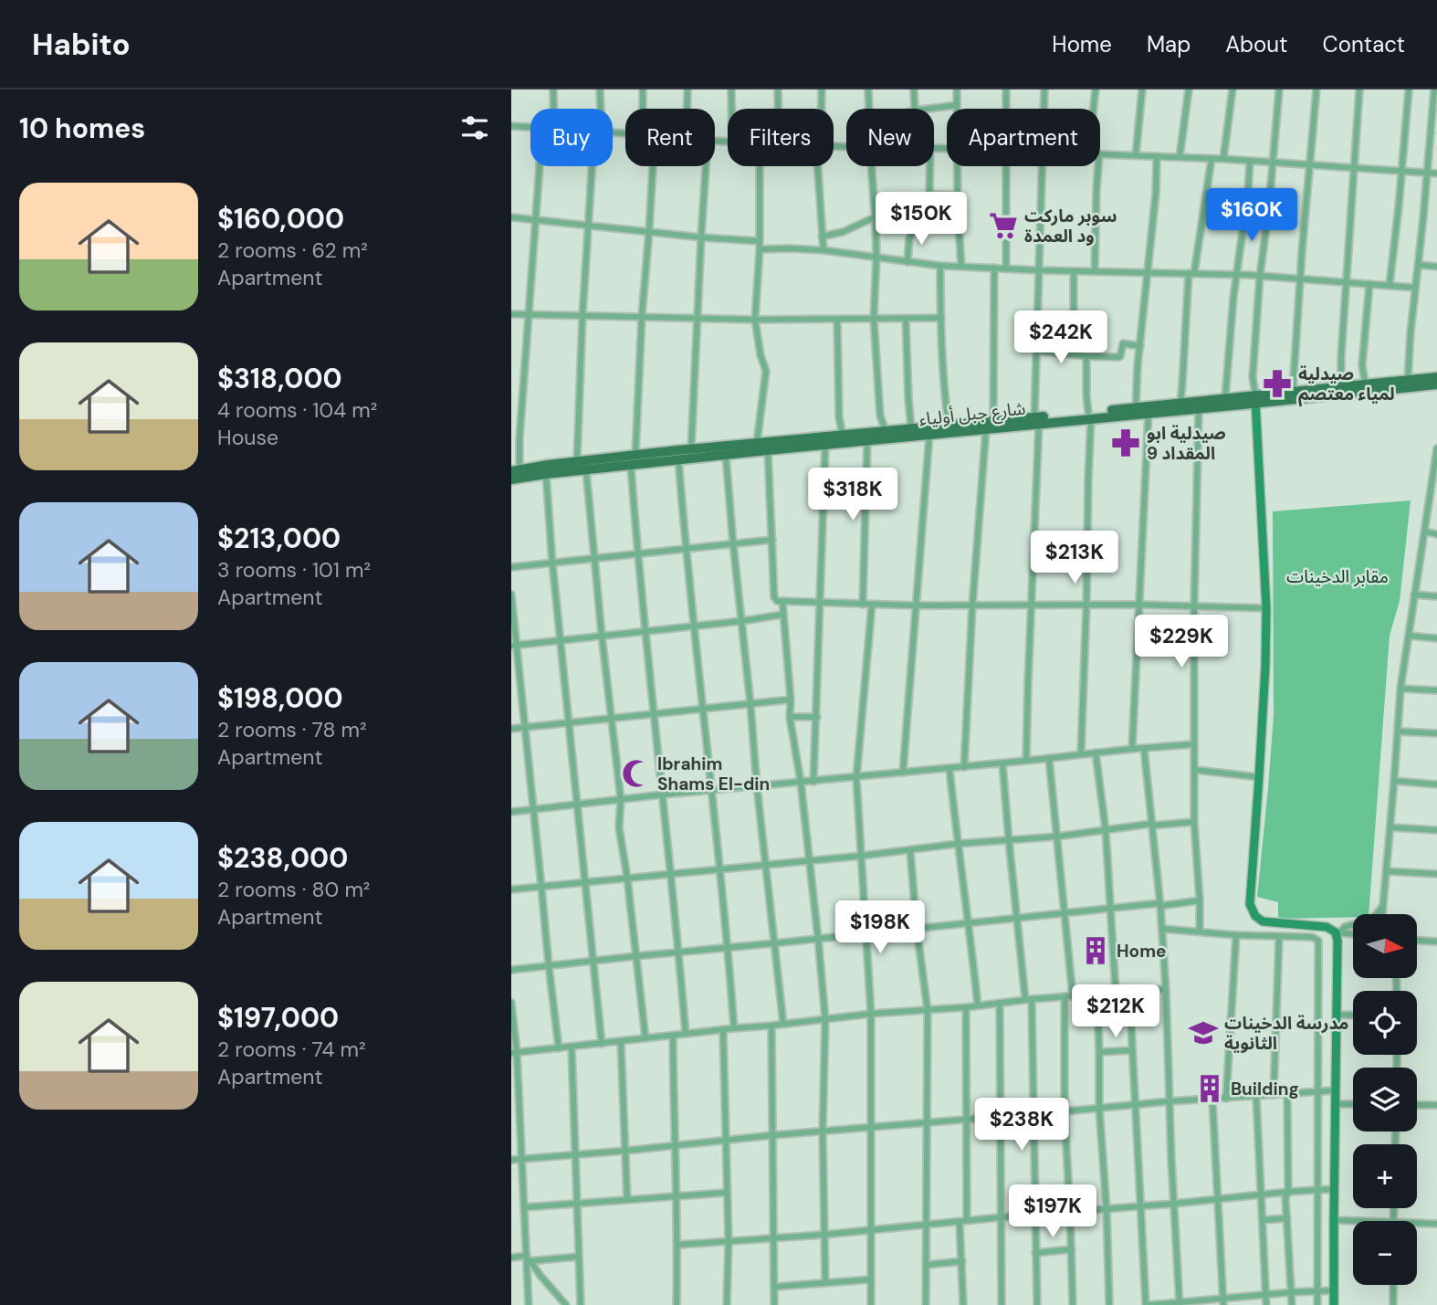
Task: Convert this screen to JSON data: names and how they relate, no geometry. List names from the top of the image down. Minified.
{"streets":{"main road":["شارع جبل أولياء"]},"parks":["مقابر الدخينات"],"places":{"supermarket":["سوبر ماركت ود العمدة"],"pharmacy":["صيدلية لمياء معتصم","صيدلية ابو المقداد 9"],"mosque":["Ibrahim Shams El-din"],"building":["Home","Building"],"school or university":["مدرسة الدخينات الثانوية"]},"north":"right","page":{"header":"Habito","nav":["Home","Map","About","Contact"],"heading":"10 homes","chip":["Buy","Rent","Filters","New","Apartment"],"list":[{"name":"$160,000","note":"2 rooms · 62 m² · Apartment"},{"name":"$318,000","note":"4 rooms · 104 m² · House"},{"name":"$213,000","note":"3 rooms · 101 m² · Apartment"},{"name":"$198,000","note":"2 rooms · 78 m² · Apartment"},{"name":"$238,000","note":"2 rooms · 80 m² · Apartment"},{"name":"$197,000","note":"2 rooms · 74 m² · Apartment"}],"price":["$160K","$150K","$242K","$318K","$213K","$229K","$198K","$212K","$238K","$197K"],"map_buttons":["+","−"]}}
